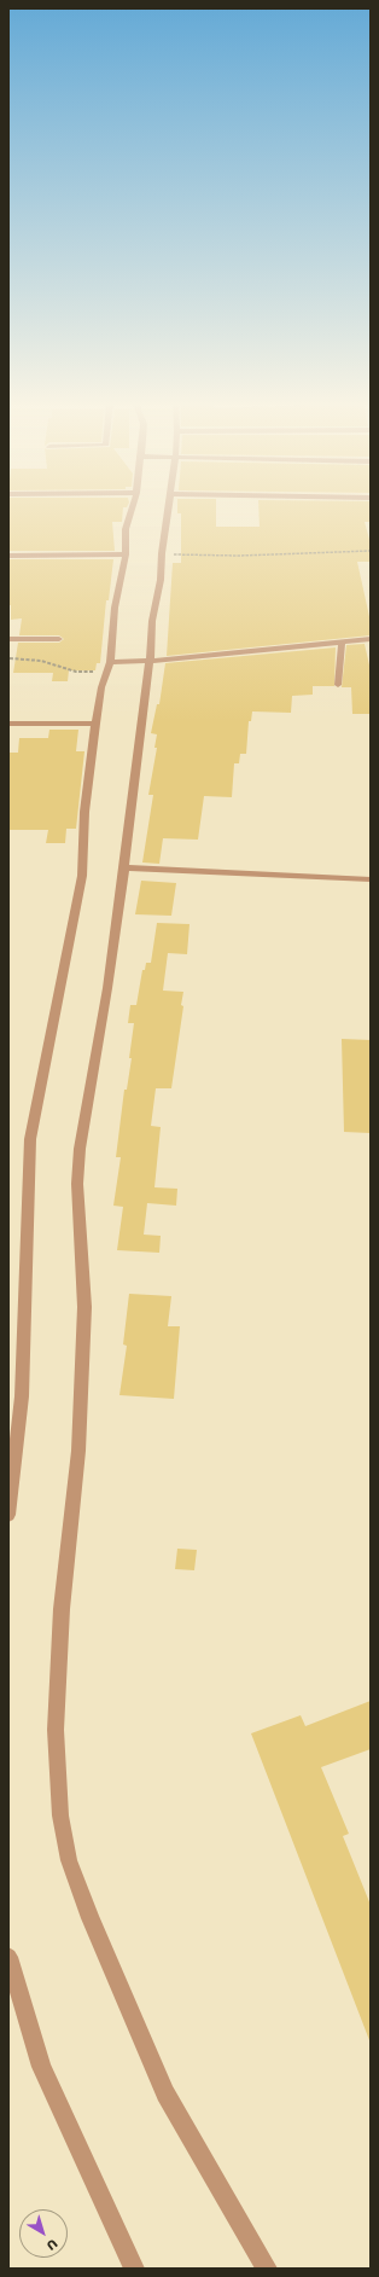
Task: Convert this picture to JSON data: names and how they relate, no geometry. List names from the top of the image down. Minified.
{"north":"bottom right"}
